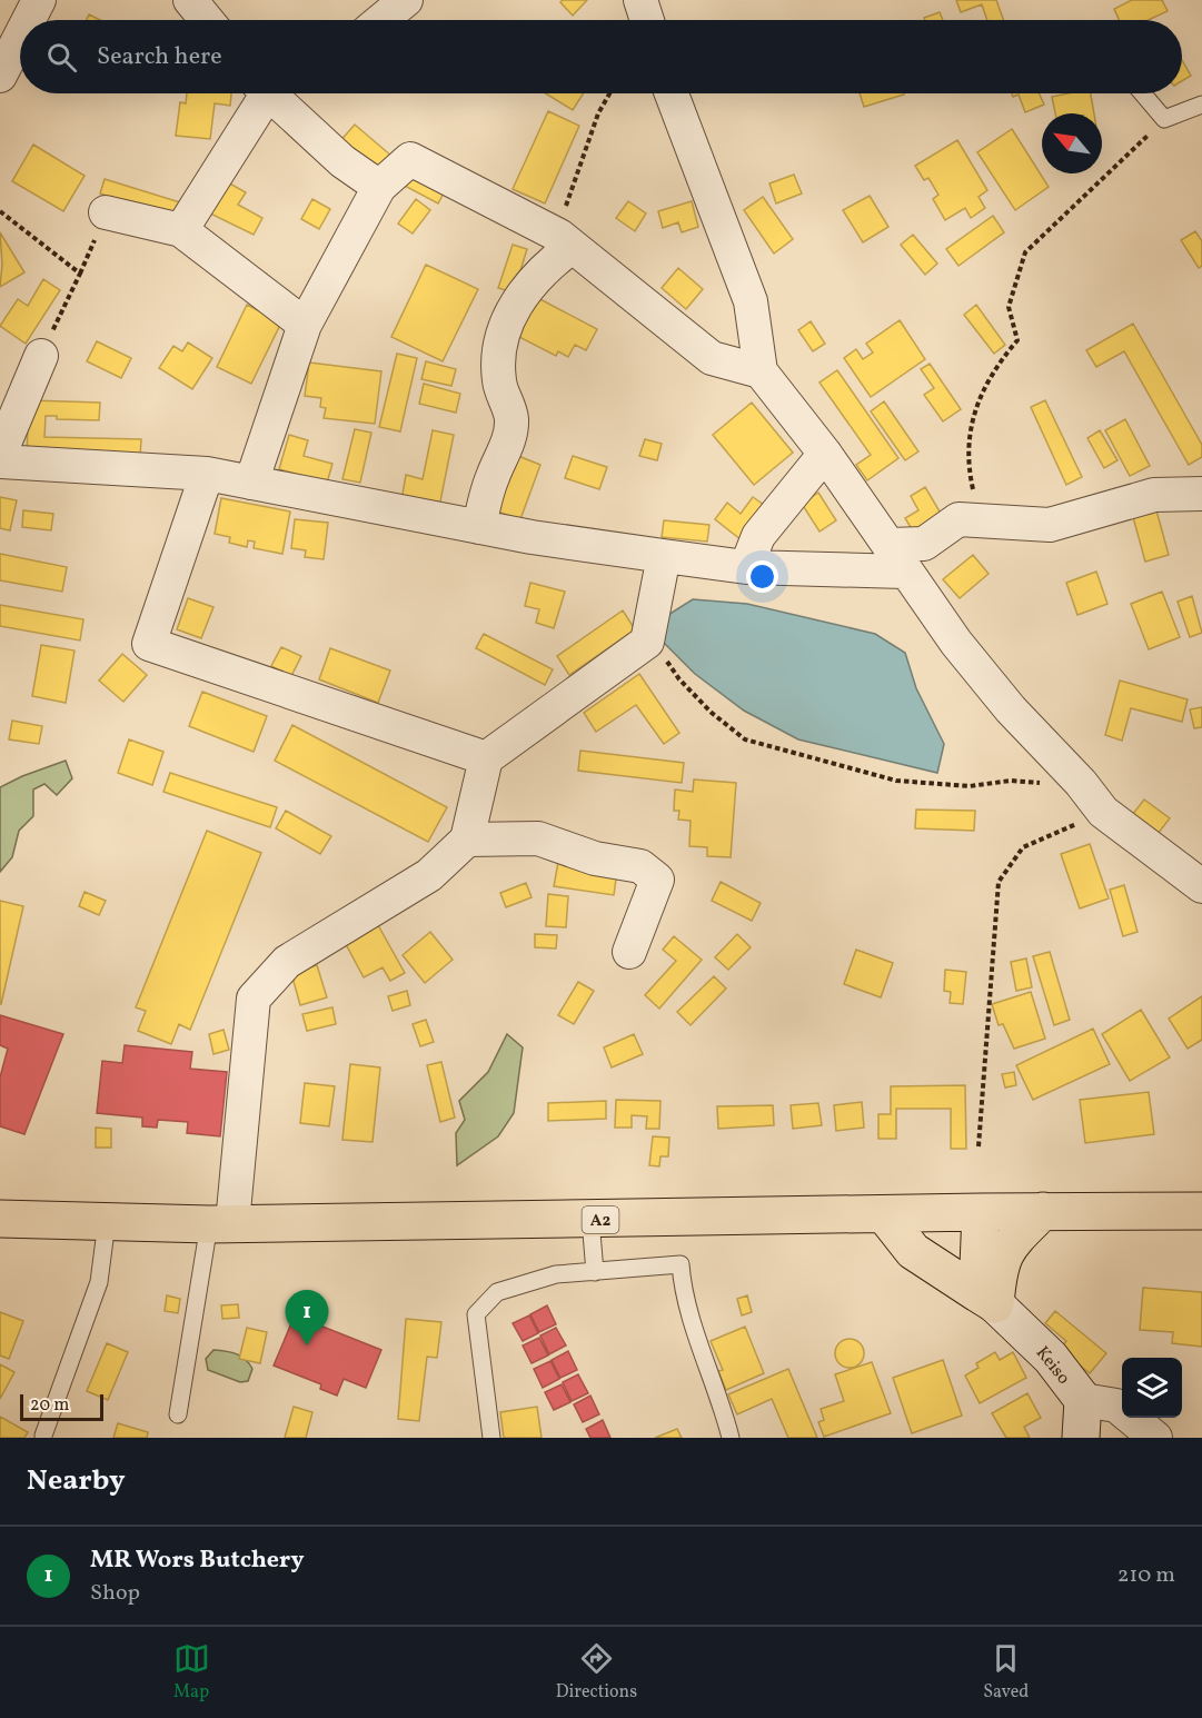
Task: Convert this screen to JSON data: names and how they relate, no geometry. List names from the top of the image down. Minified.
{"streets":{"main road":["A2"],"street":["Keiso"]},"scale_bar":"20 m","north":"top left","page":{"search":"Search here","pins":"1","scale":"20 m","heading":"Nearby","list":[{"mark":"1","name":"MR Wors Butchery","note":"Shop","value":"210 m"}],"nav":["Map","Directions","Saved"]}}
